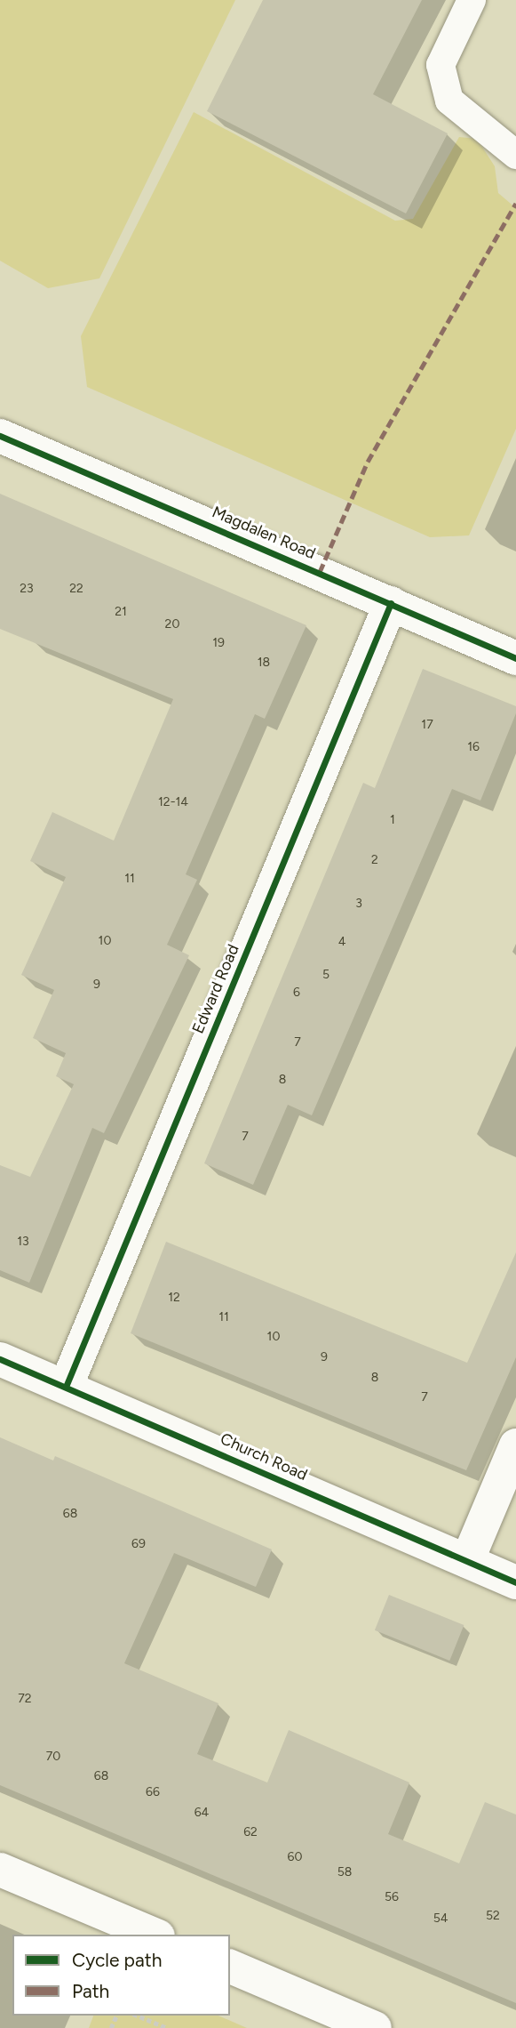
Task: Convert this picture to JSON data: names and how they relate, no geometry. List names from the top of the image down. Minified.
{"streets":{"street":["Magdalen Road","Edward Road","Church Road"]},"crossings":[["Magdalen Road","Edward Road"],["Edward Road","Church Road"]],"house_numbers":["23","22","21","20","19","18","17","16","12-14","1","2","11","3","10","4","5","9","6","7","8","7","13","12","11","10","9","8","7","68","69","72","70","68","66","64","62","60","58","56","52","54"],"legend":["Cycle path","Path"]}
